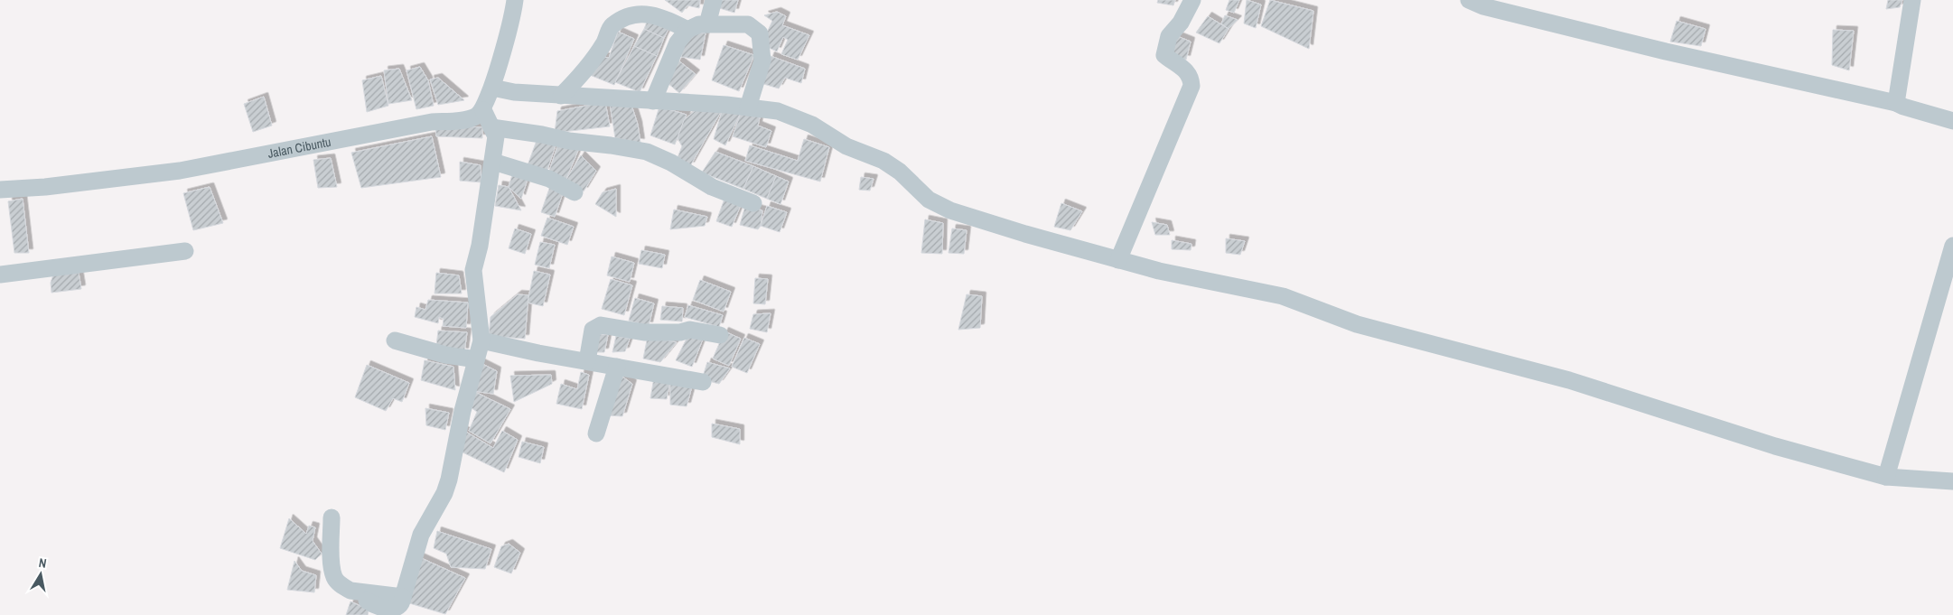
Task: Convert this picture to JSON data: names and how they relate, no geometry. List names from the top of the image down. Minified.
{"streets":{"street":["Jalan Cibuntu"]},"north":"top"}
